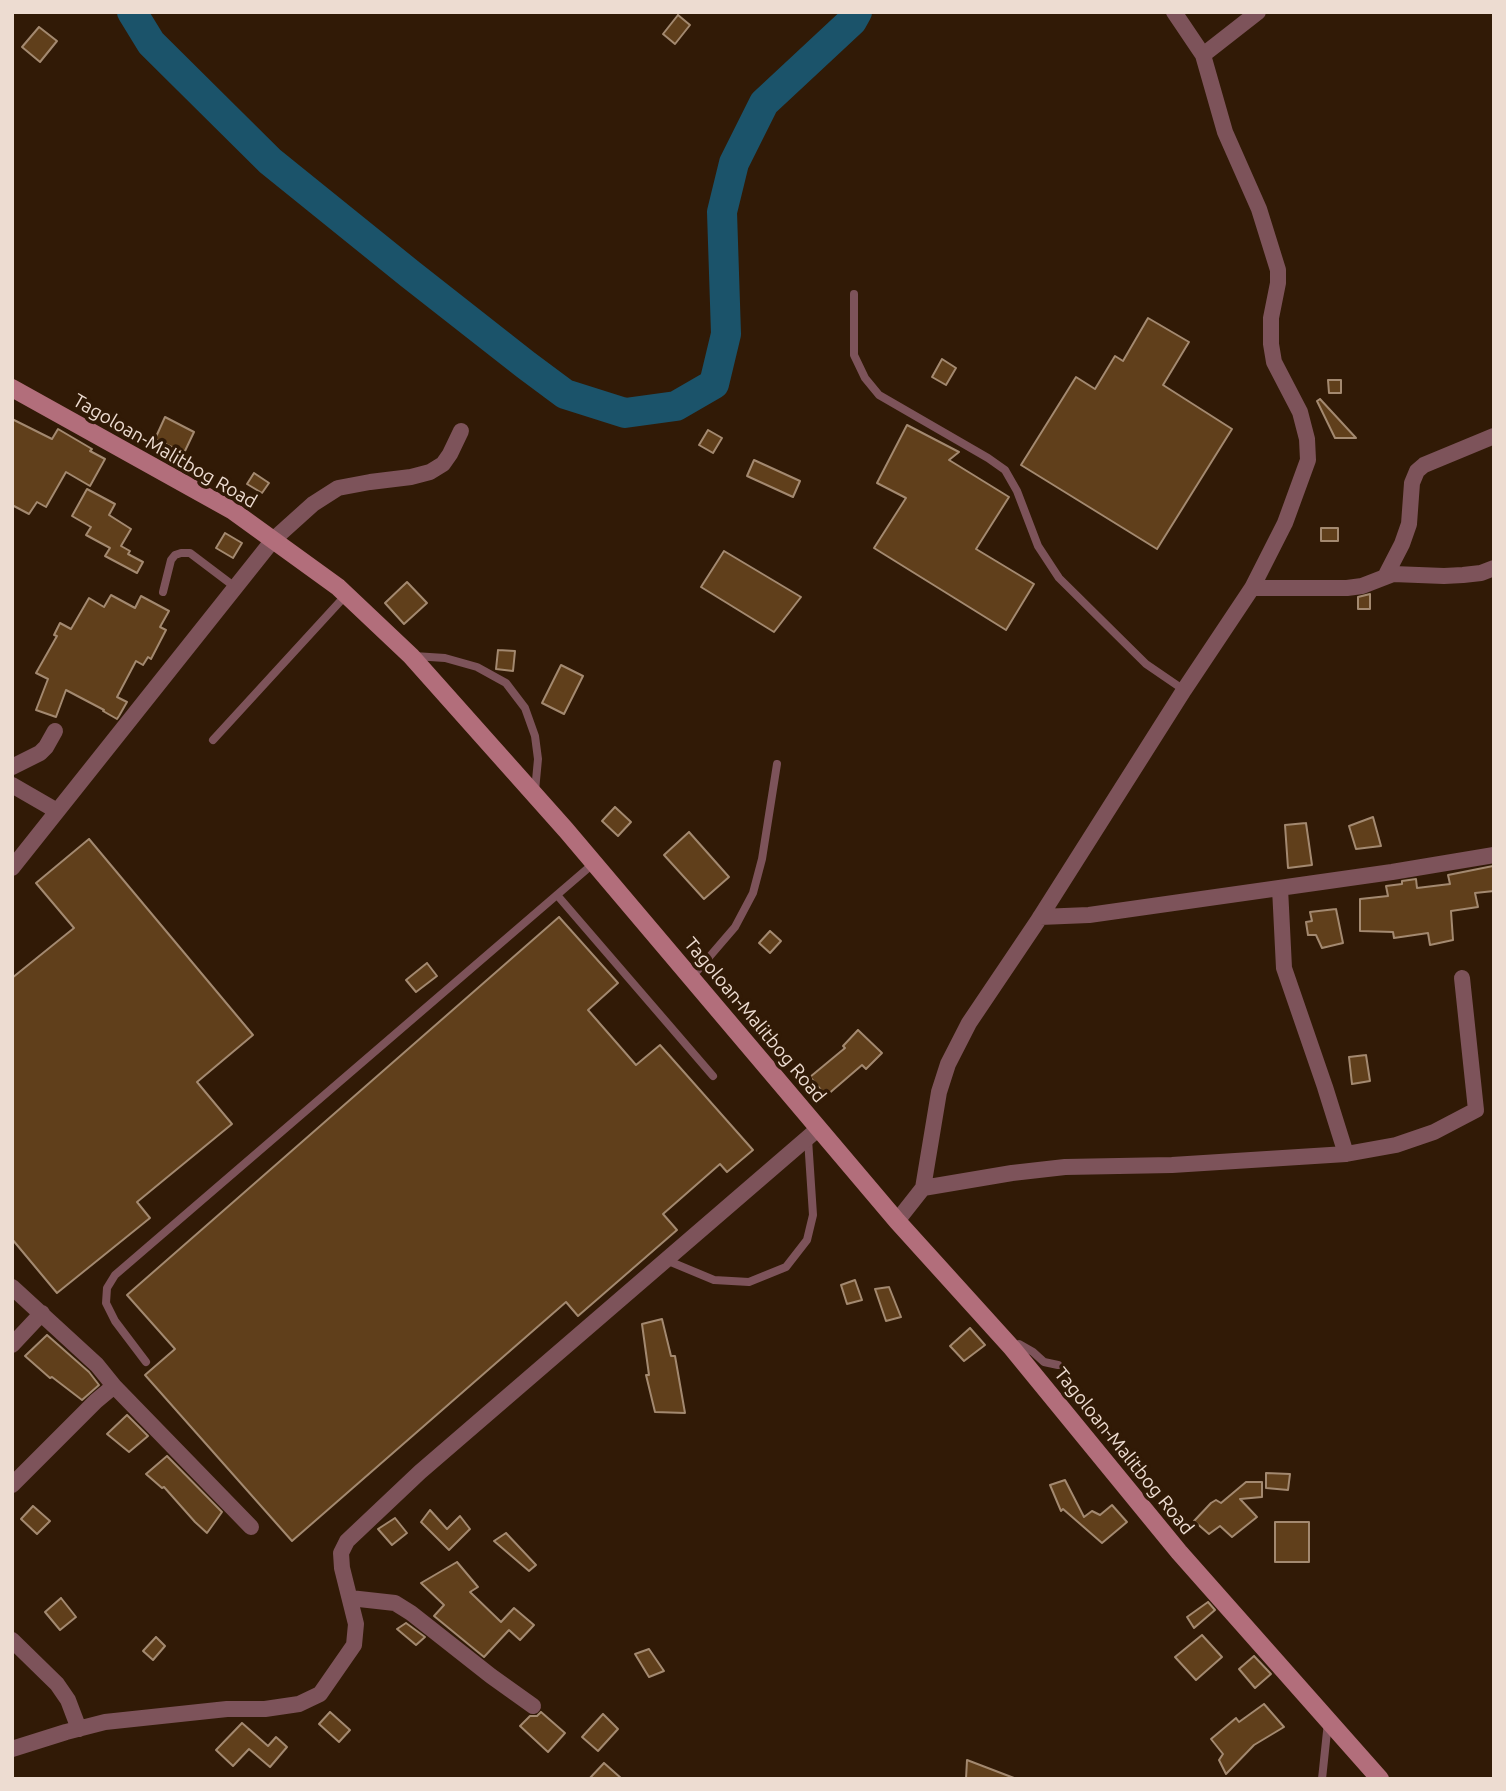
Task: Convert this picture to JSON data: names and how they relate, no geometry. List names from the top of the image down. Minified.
{"streets":{"main road":["Tagoloan-Malitbog Road"]}}
